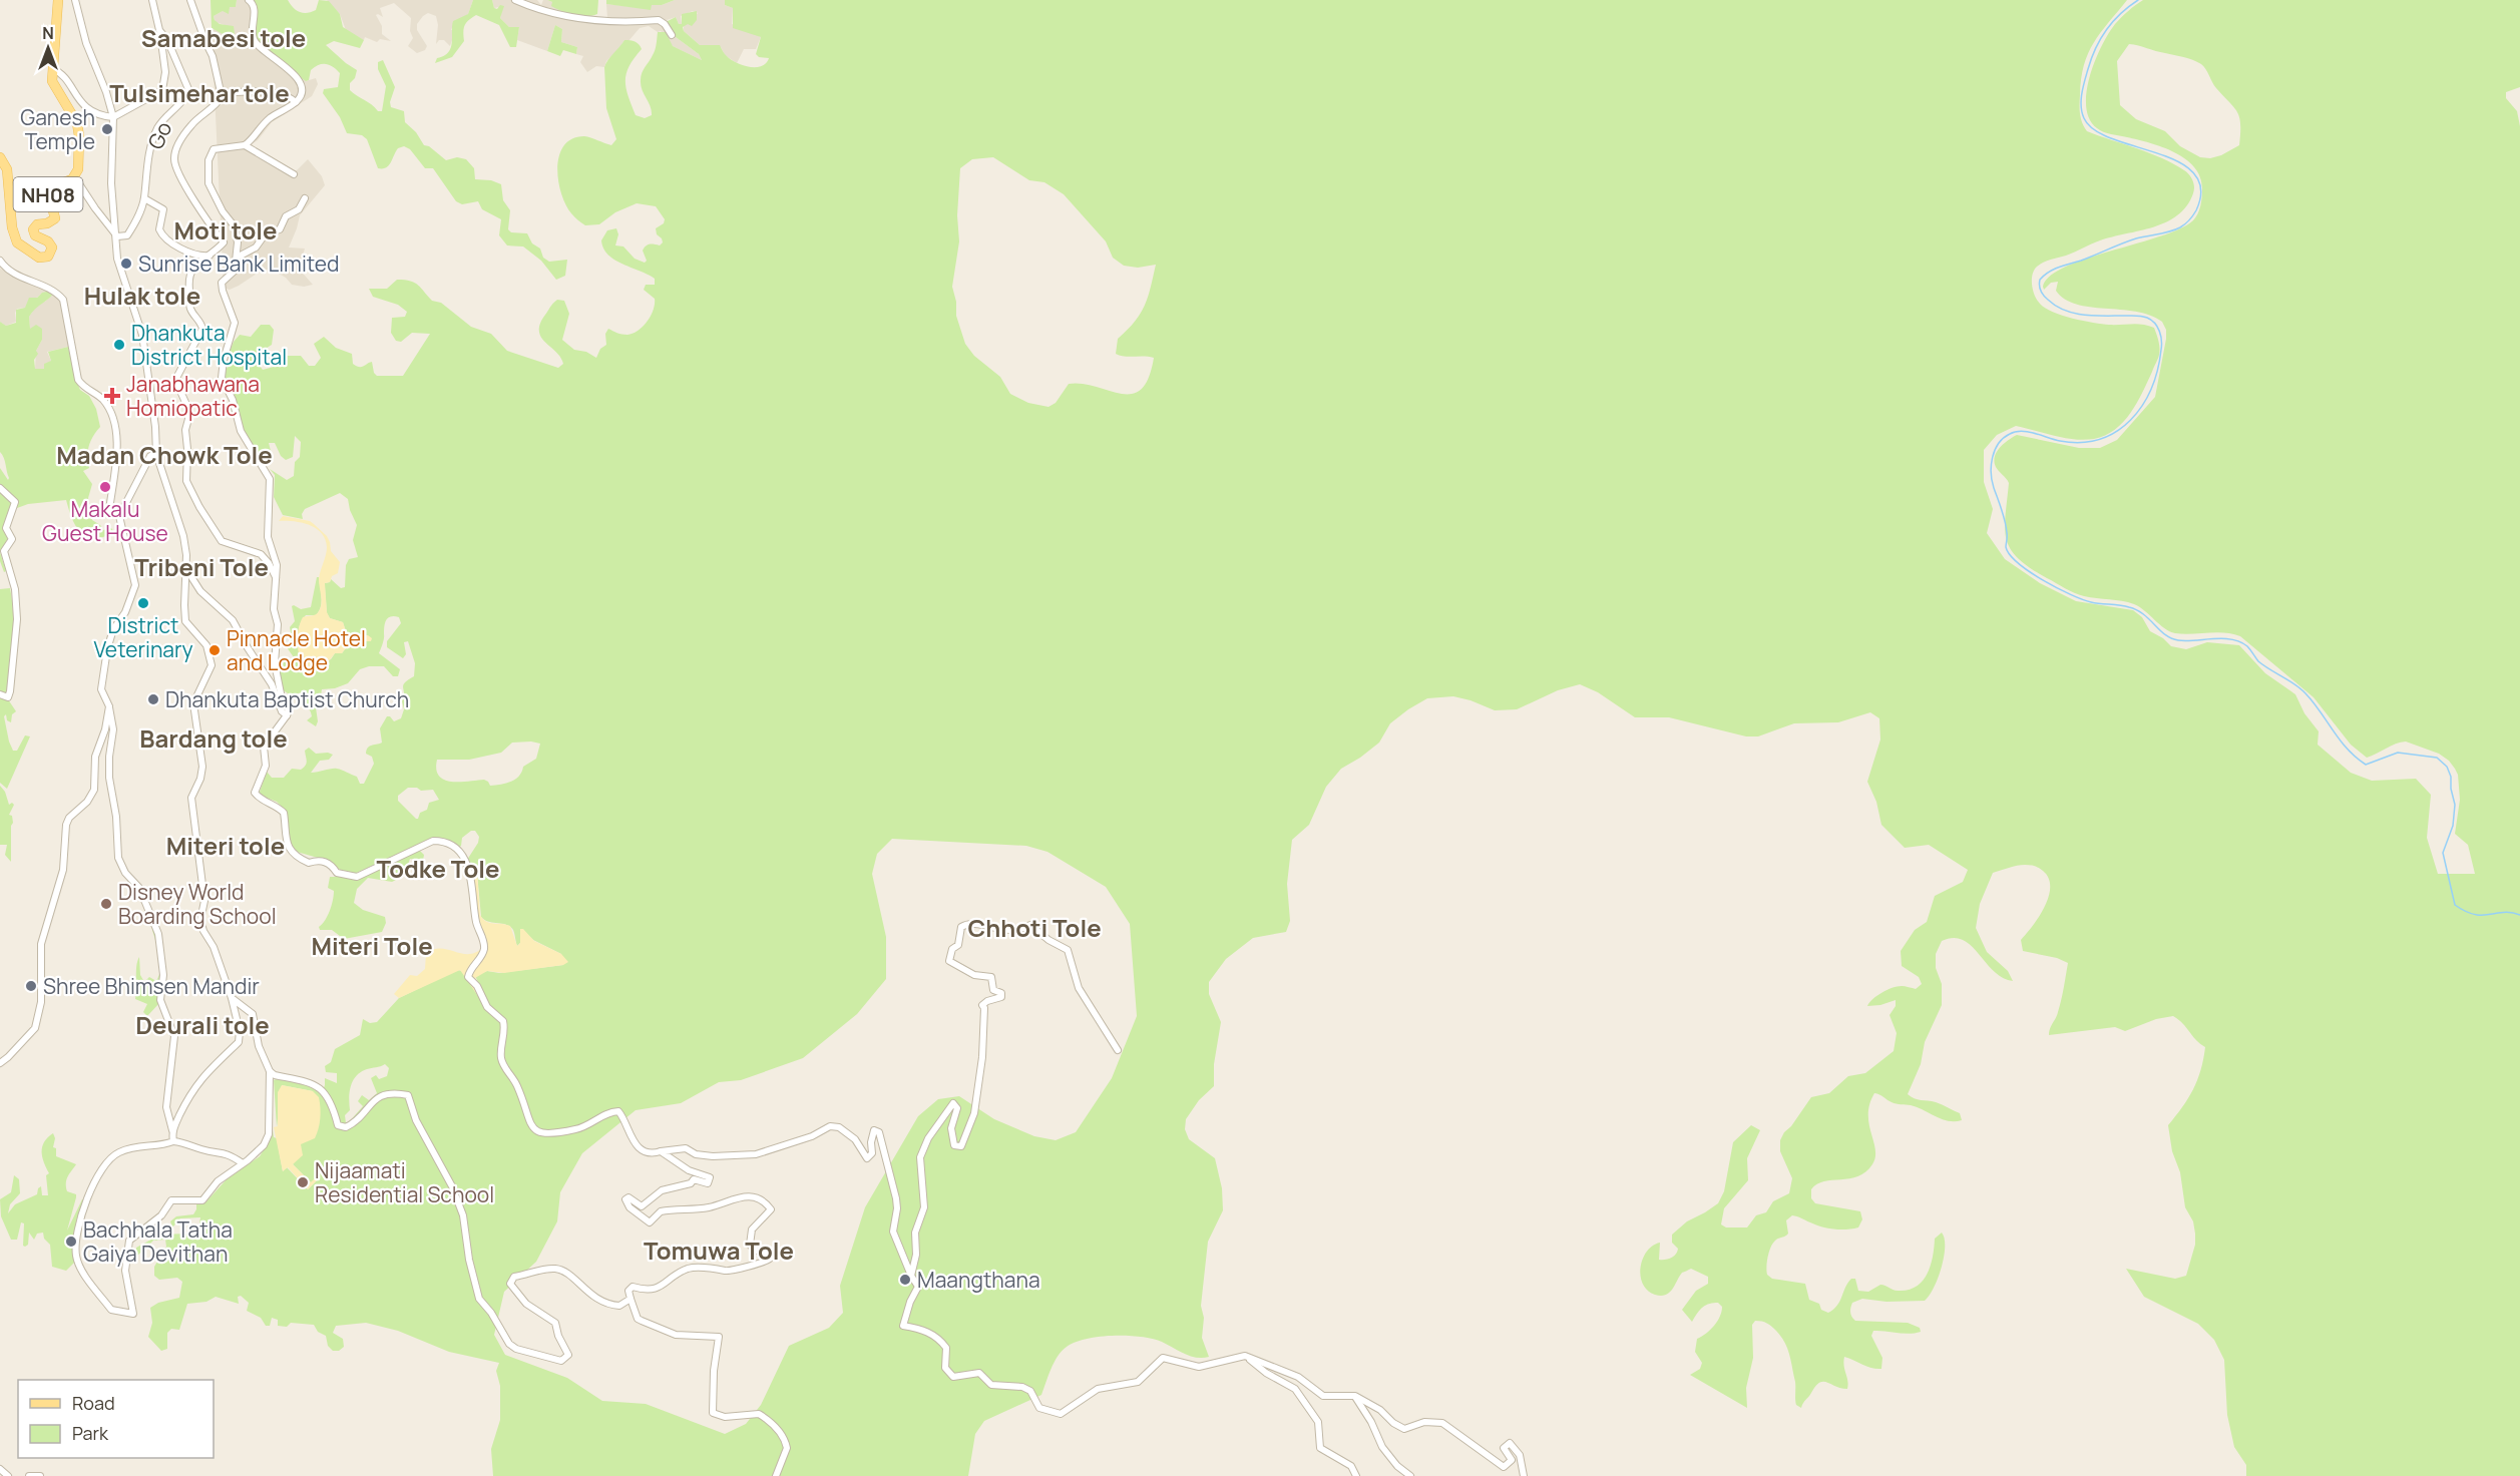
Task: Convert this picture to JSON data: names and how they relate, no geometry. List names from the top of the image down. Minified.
{"streets":{"main road":["NH08"],"street":["Go"]},"districts":["Samabesi tole","Tulsimehar tole","Moti tole","Hulak tole","Madan Chowk Tole","Tribeni Tole","Bardang tole","Miteri tole","Todke Tole","Chhoti Tole","Miteri Tole","Deurali tole","Tomuwa Tole"],"places":{"other":["Ganesh Temple","Sunrise Bank Limited","Dhankuta District Hospital","Makalu Guest House","District Veterinary","Pinnacle Hotel and Lodge","Dhankuta Baptist Church","Disney World Boarding School","Shree Bhimsen Mandir","Nijaamati Residential School","Bachhala Tatha Gaiya Devithan","Maangthana"],"health":["Janabhawana Homiopatic"]},"legend":["Road","Park"],"north":"top"}
